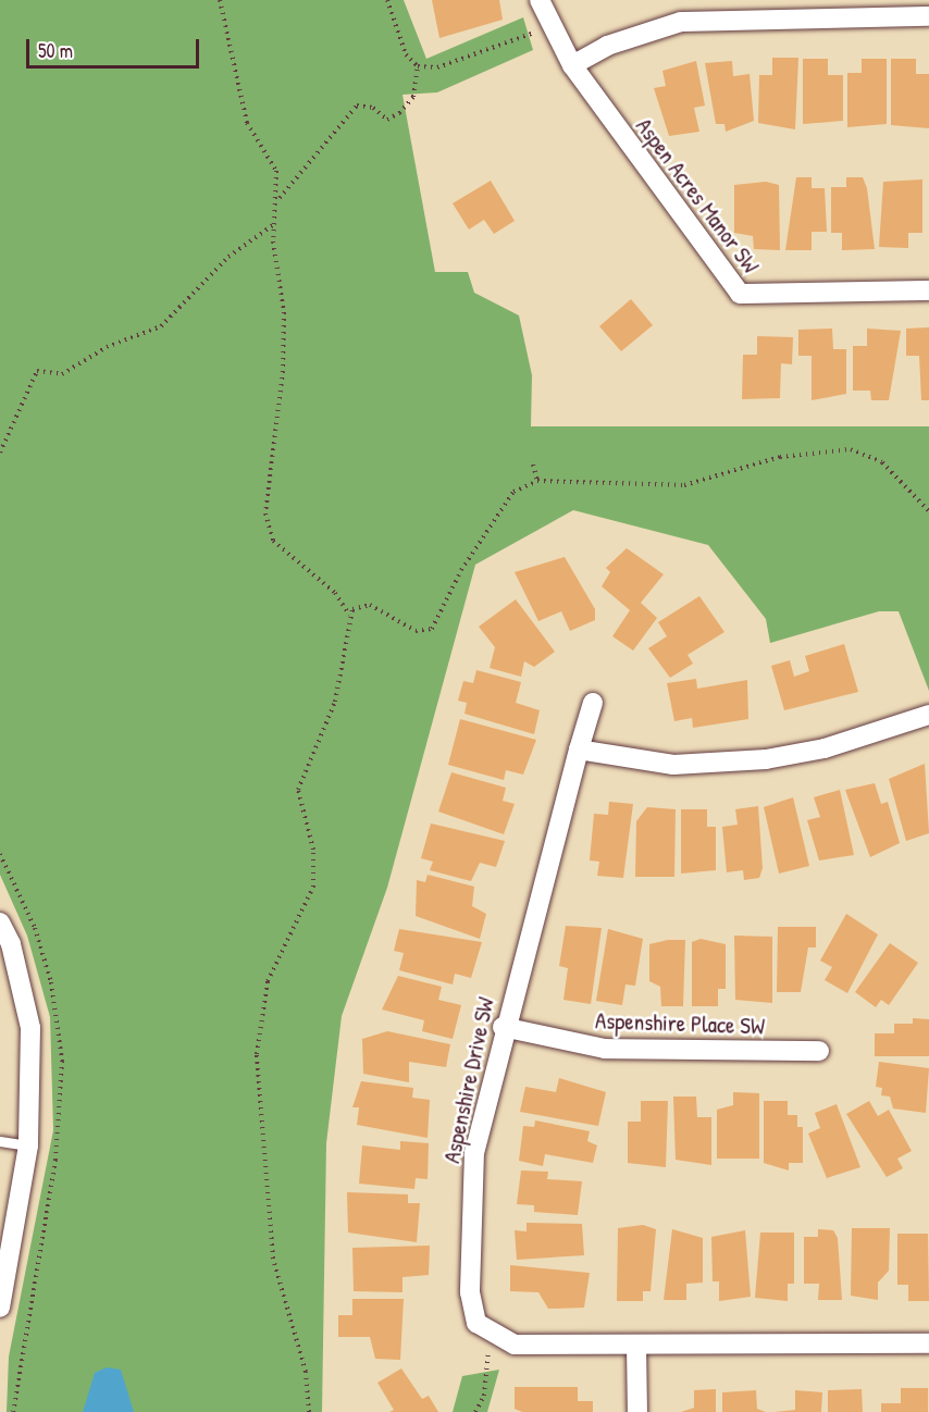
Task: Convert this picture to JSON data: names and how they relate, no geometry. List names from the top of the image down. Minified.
{"streets":{"street":["Aspen Acres Manor SW","Aspenshire Place SW","Aspenshire Drive SW"]},"crossings":[["Aspenshire Place SW","Aspenshire Drive SW"]],"scale_bar":"50 m"}
